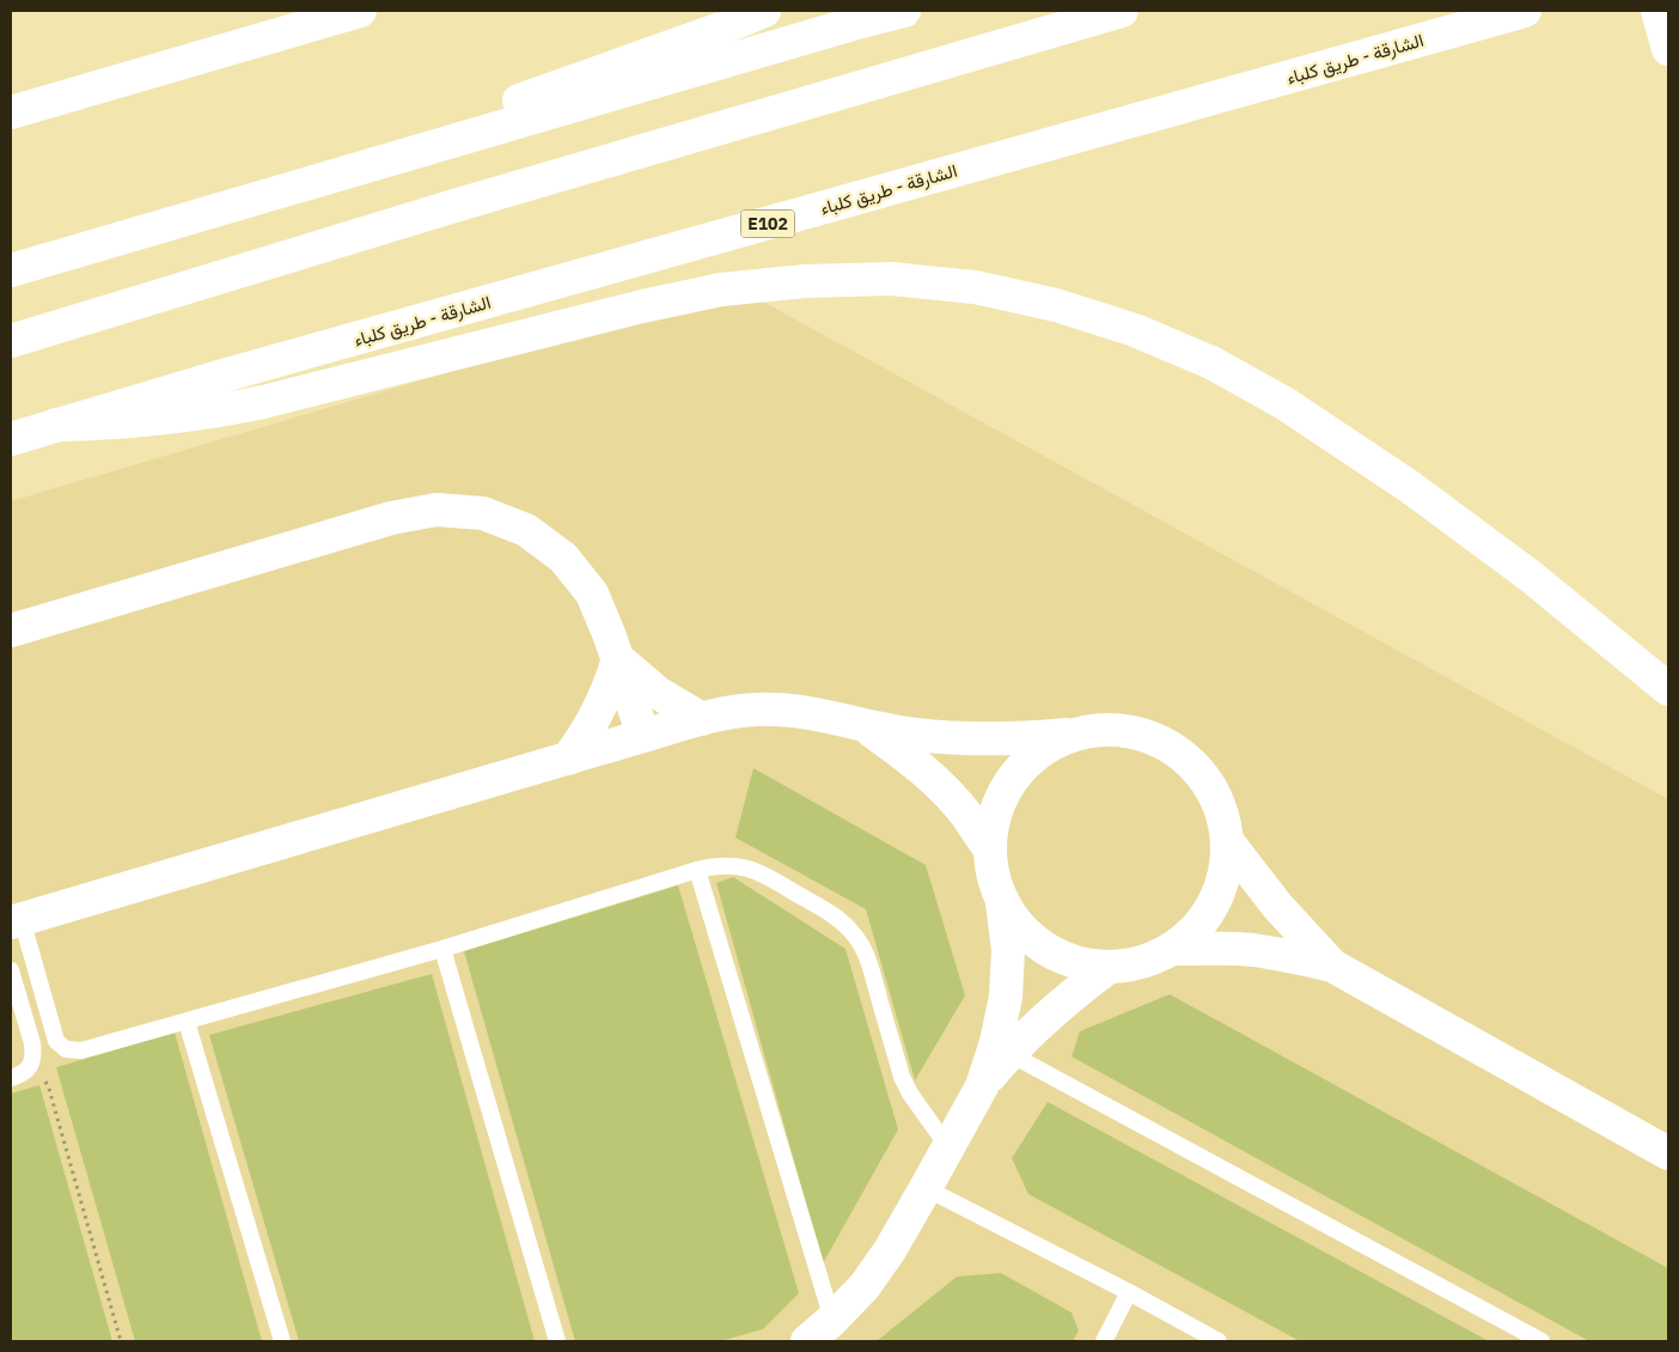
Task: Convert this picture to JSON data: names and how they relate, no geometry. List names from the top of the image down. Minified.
{"streets":{"main road":["الشارقة - طريق كلباء","E102"]}}
